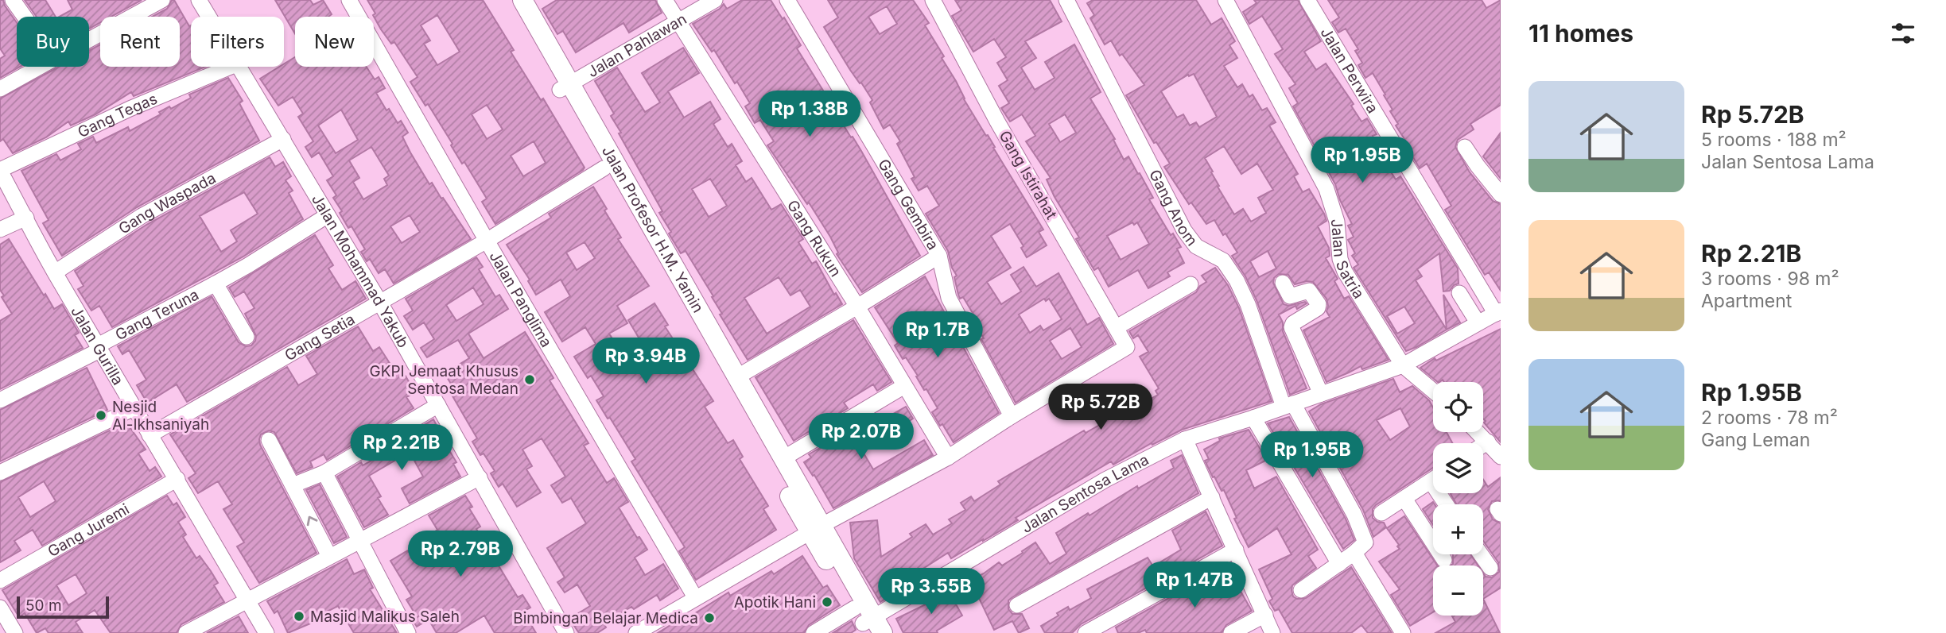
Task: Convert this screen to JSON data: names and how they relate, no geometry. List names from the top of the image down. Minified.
{"streets":{"main road":["Jalan Profesor H.M. Yamin"],"street":["Jalan Pahlawan","Jalan Perwira","Gang Tegas","Gang Istirahat","Gang Waspada","Gang Gembira","Gang Anom","Gang Rukun","Jalan Satria","Jalan Mohammad Yakub","Jalan Panglima","Gang Teruna","Gang Setia","Jalan Gurilla","Jalan Sentosa Lama","Gang Juremi"]},"crossings":[["Jalan Pahlawan","Jalan Profesor H.M. Yamin"],["Jalan Pahlawan","Gang Rukun"],["Jalan Perwira","Jalan Sentosa Lama"],["Gang Tegas","Jalan Gurilla"],["Gang Istirahat","Gang Gembira"],["Gang Waspada","Jalan Mohammad Yakub"],["Gang Waspada","Jalan Gurilla"],["Gang Anom","Jalan Sentosa Lama"],["Jalan Profesor H.M. Yamin","Gang Setia"],["Jalan Profesor H.M. Yamin","Jalan Sentosa Lama"],["Jalan Satria","Jalan Sentosa Lama"],["Jalan Mohammad Yakub","Gang Teruna"],["Jalan Mohammad Yakub","Gang Setia"],["Jalan Panglima","Gang Setia"],["Gang Teruna","Jalan Gurilla"],["Gang Setia","Jalan Gurilla"],["Jalan Gurilla","Gang Juremi"]],"places":["GKPI Jemaat Khusus Sentosa Medan","Nesjid Al-Ikhsaniyah","Apotik Hani","Masjid Malikus Saleh","Bimbingan Belajar Medica"],"scale_bar":"50 m","page":{"heading":"11 homes","chip":["Buy","Rent","Filters","New"],"list":[{"name":"Rp 5.72B","note":"5 rooms · 188 m² · Jalan Sentosa Lama"},{"name":"Rp 2.21B","note":"3 rooms · 98 m² · Apartment"},{"name":"Rp 1.95B","note":"2 rooms · 78 m² · Gang Leman"}],"price":["Rp 1.38B","Rp 1.95B","Rp 1.7B","Rp 3.94B","Rp 5.72B","Rp 2.07B","Rp 2.21B","Rp 1.95B","Rp 2.79B","Rp 1.47B","Rp 3.55B"],"map_buttons":["+","−"],"scale":"50 m"}}
